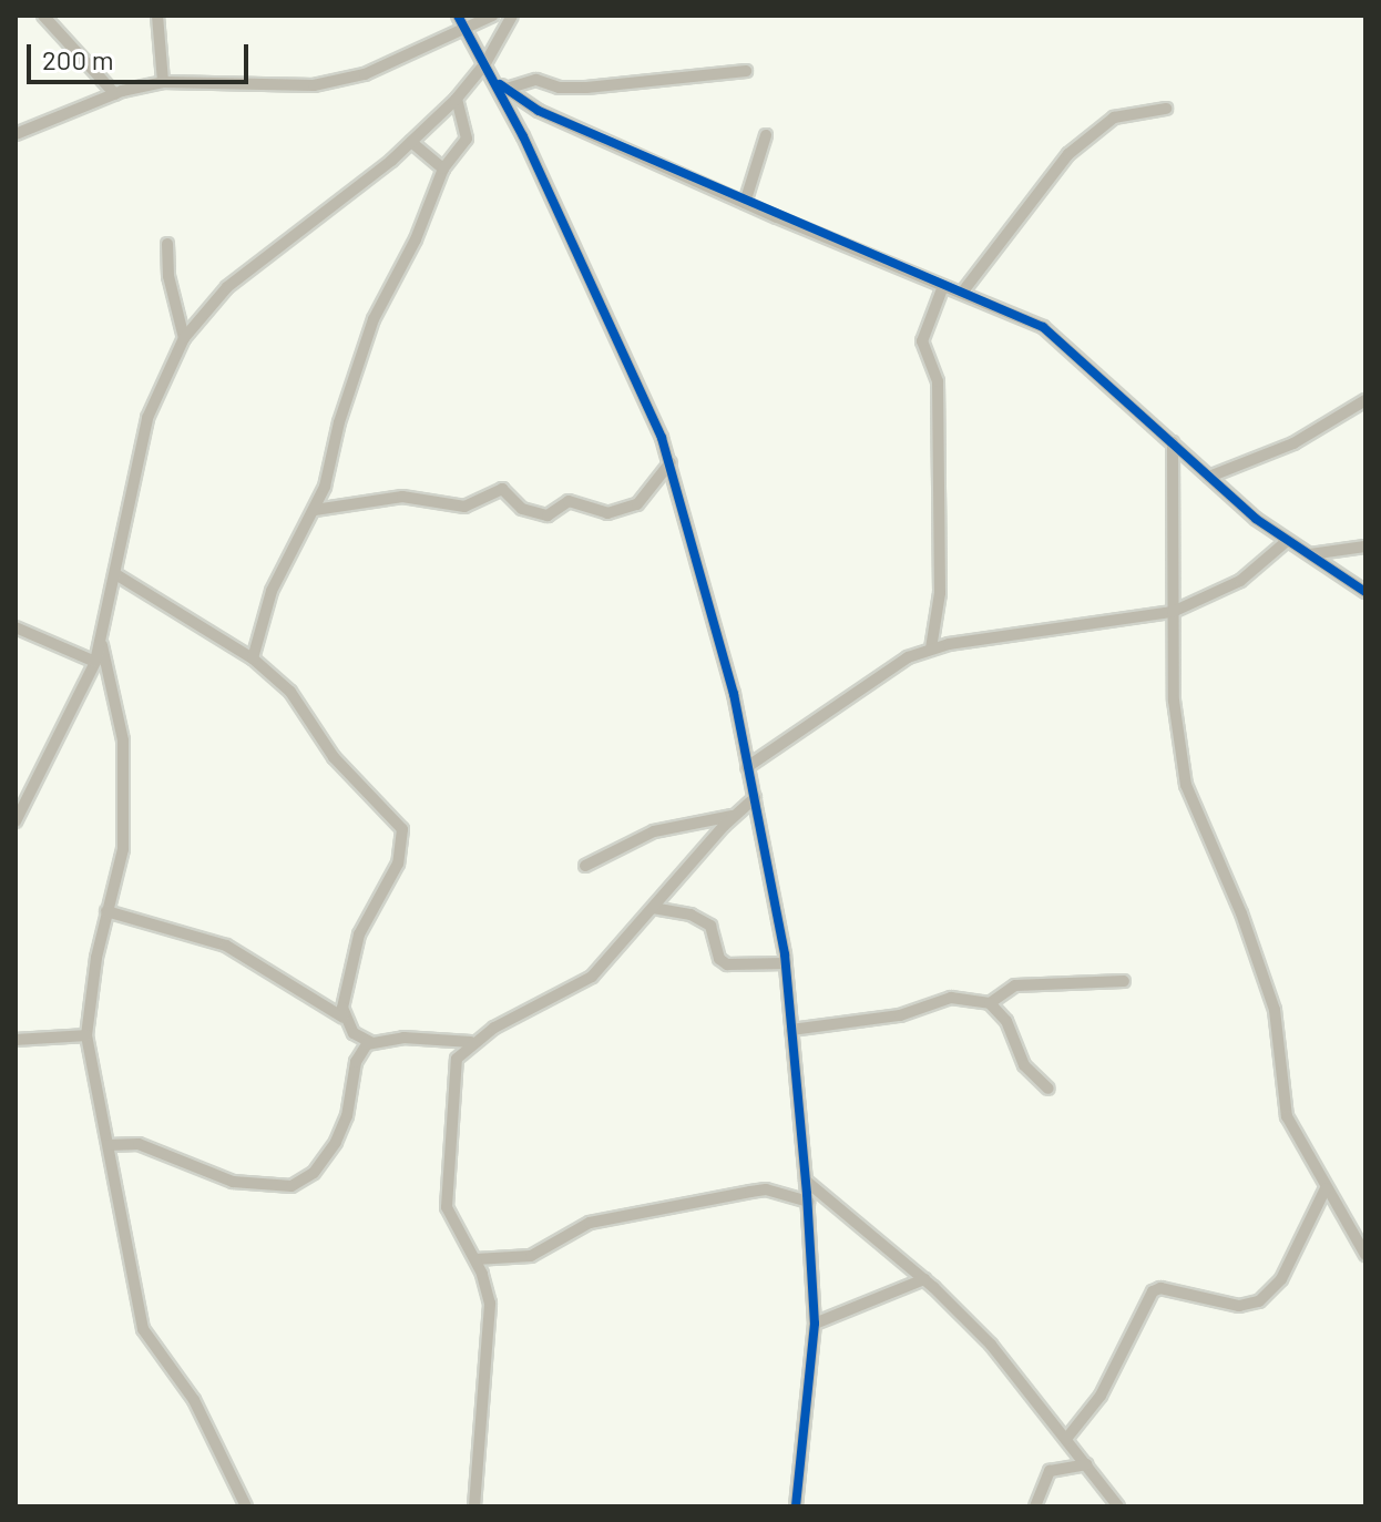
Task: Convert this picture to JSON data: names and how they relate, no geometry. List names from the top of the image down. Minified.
{"scale_bar":"200 m"}
